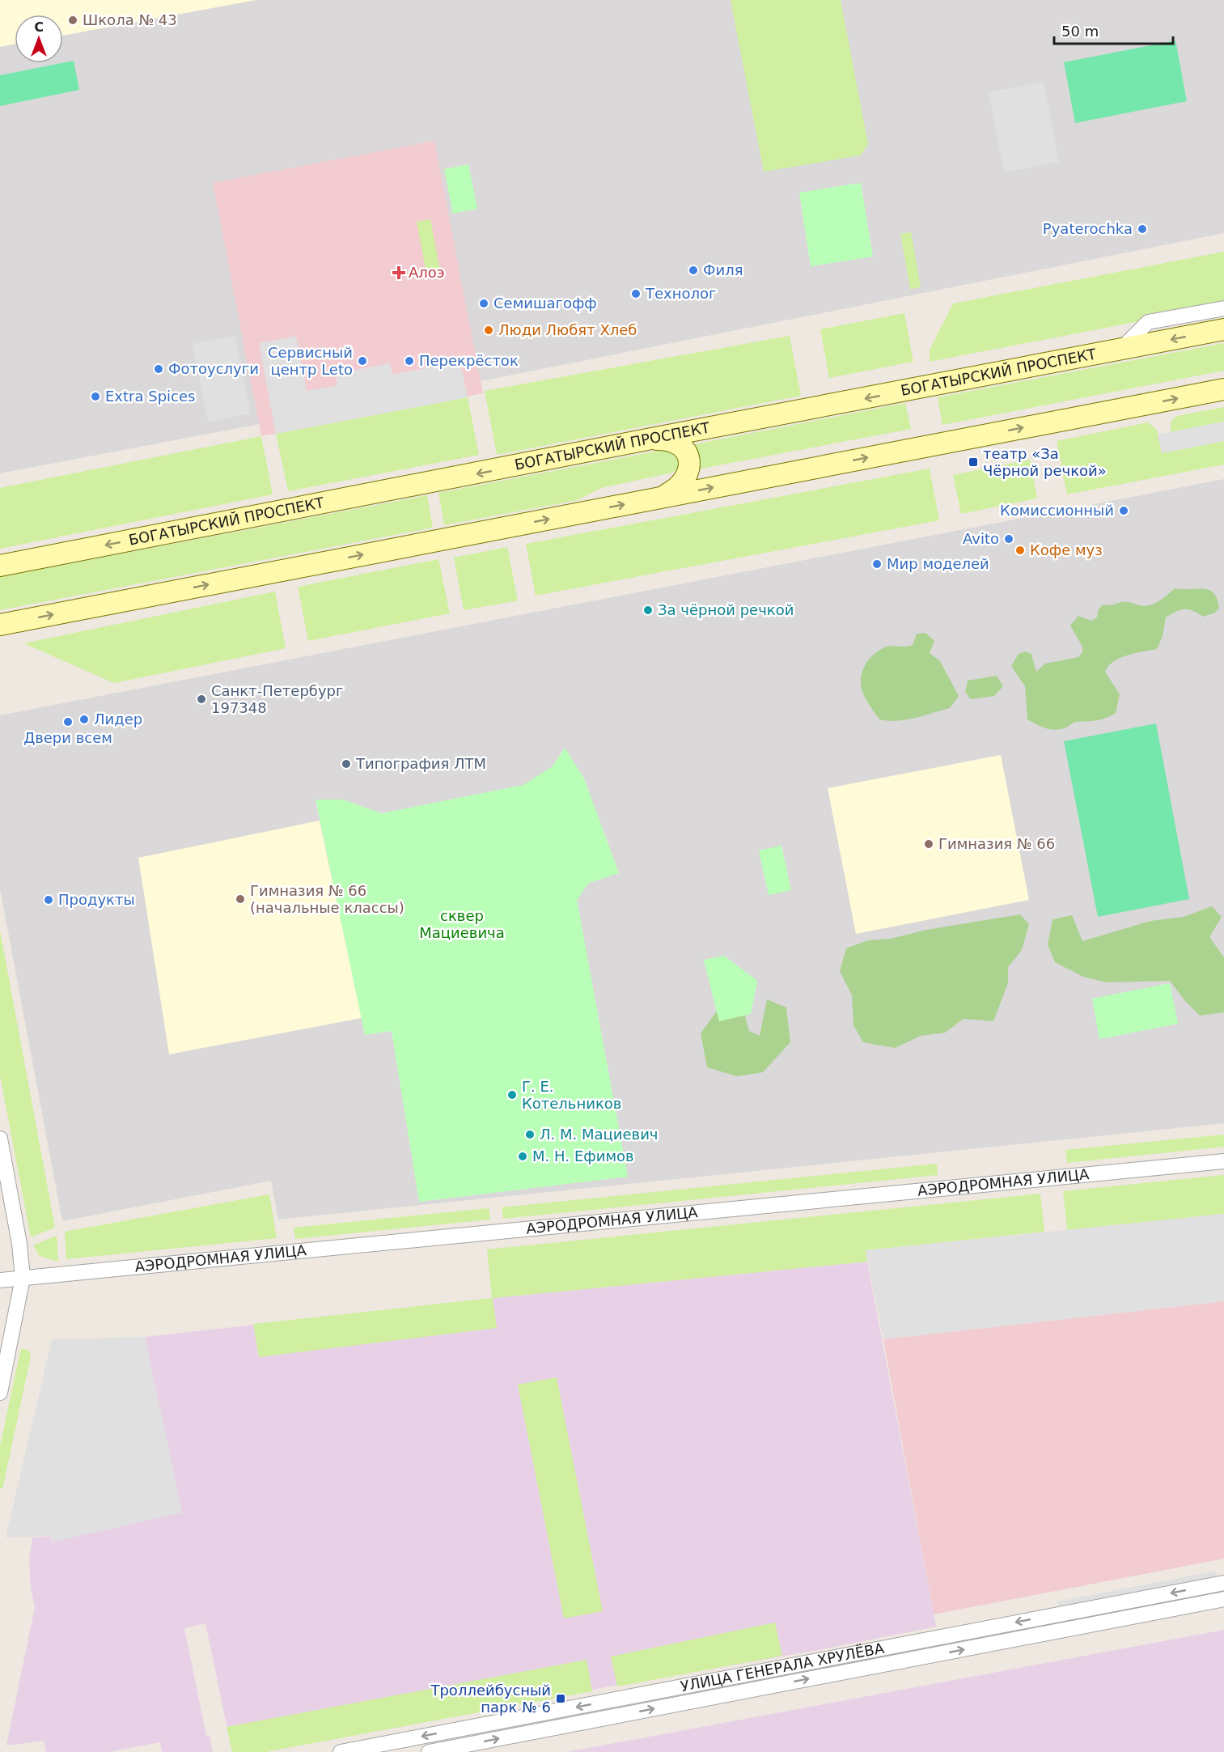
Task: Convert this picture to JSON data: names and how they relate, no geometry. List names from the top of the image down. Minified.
{"streets":{"main road":["БОГАТЫРСКИЙ ПРОСПЕКТ"],"street":["АЭРОДРОМНАЯ УЛИЦА","УЛИЦА ГЕНЕРАЛА ХРУЛЁВА"]},"parks":["сквер Мациевича"],"places":{"other":["Школа № 43","Pyaterochka","Филя","Технолог","Семишагофф","Люди Любят Хлеб","Сервисный центр Leto","Перекрёсток","Фотоуслуги","Extra Spices","Комиссионный","Avito","Кофе муз","Мир моделей","За чёрной речкой","Санкт-Петербург 197348","Лидер","Двери всем","Типография ЛТМ","Гимназия № 66","Гимназия № 66 (начальные классы)","Продукты","Г. Е. Котельников","Л. М. Мациевич","М. Н. Ефимов"],"health":["Алоэ"],"transit":["театр «За Чёрной речкой»","Троллейбусный парк № 6"]},"scale_bar":"50 m","north":"top"}
